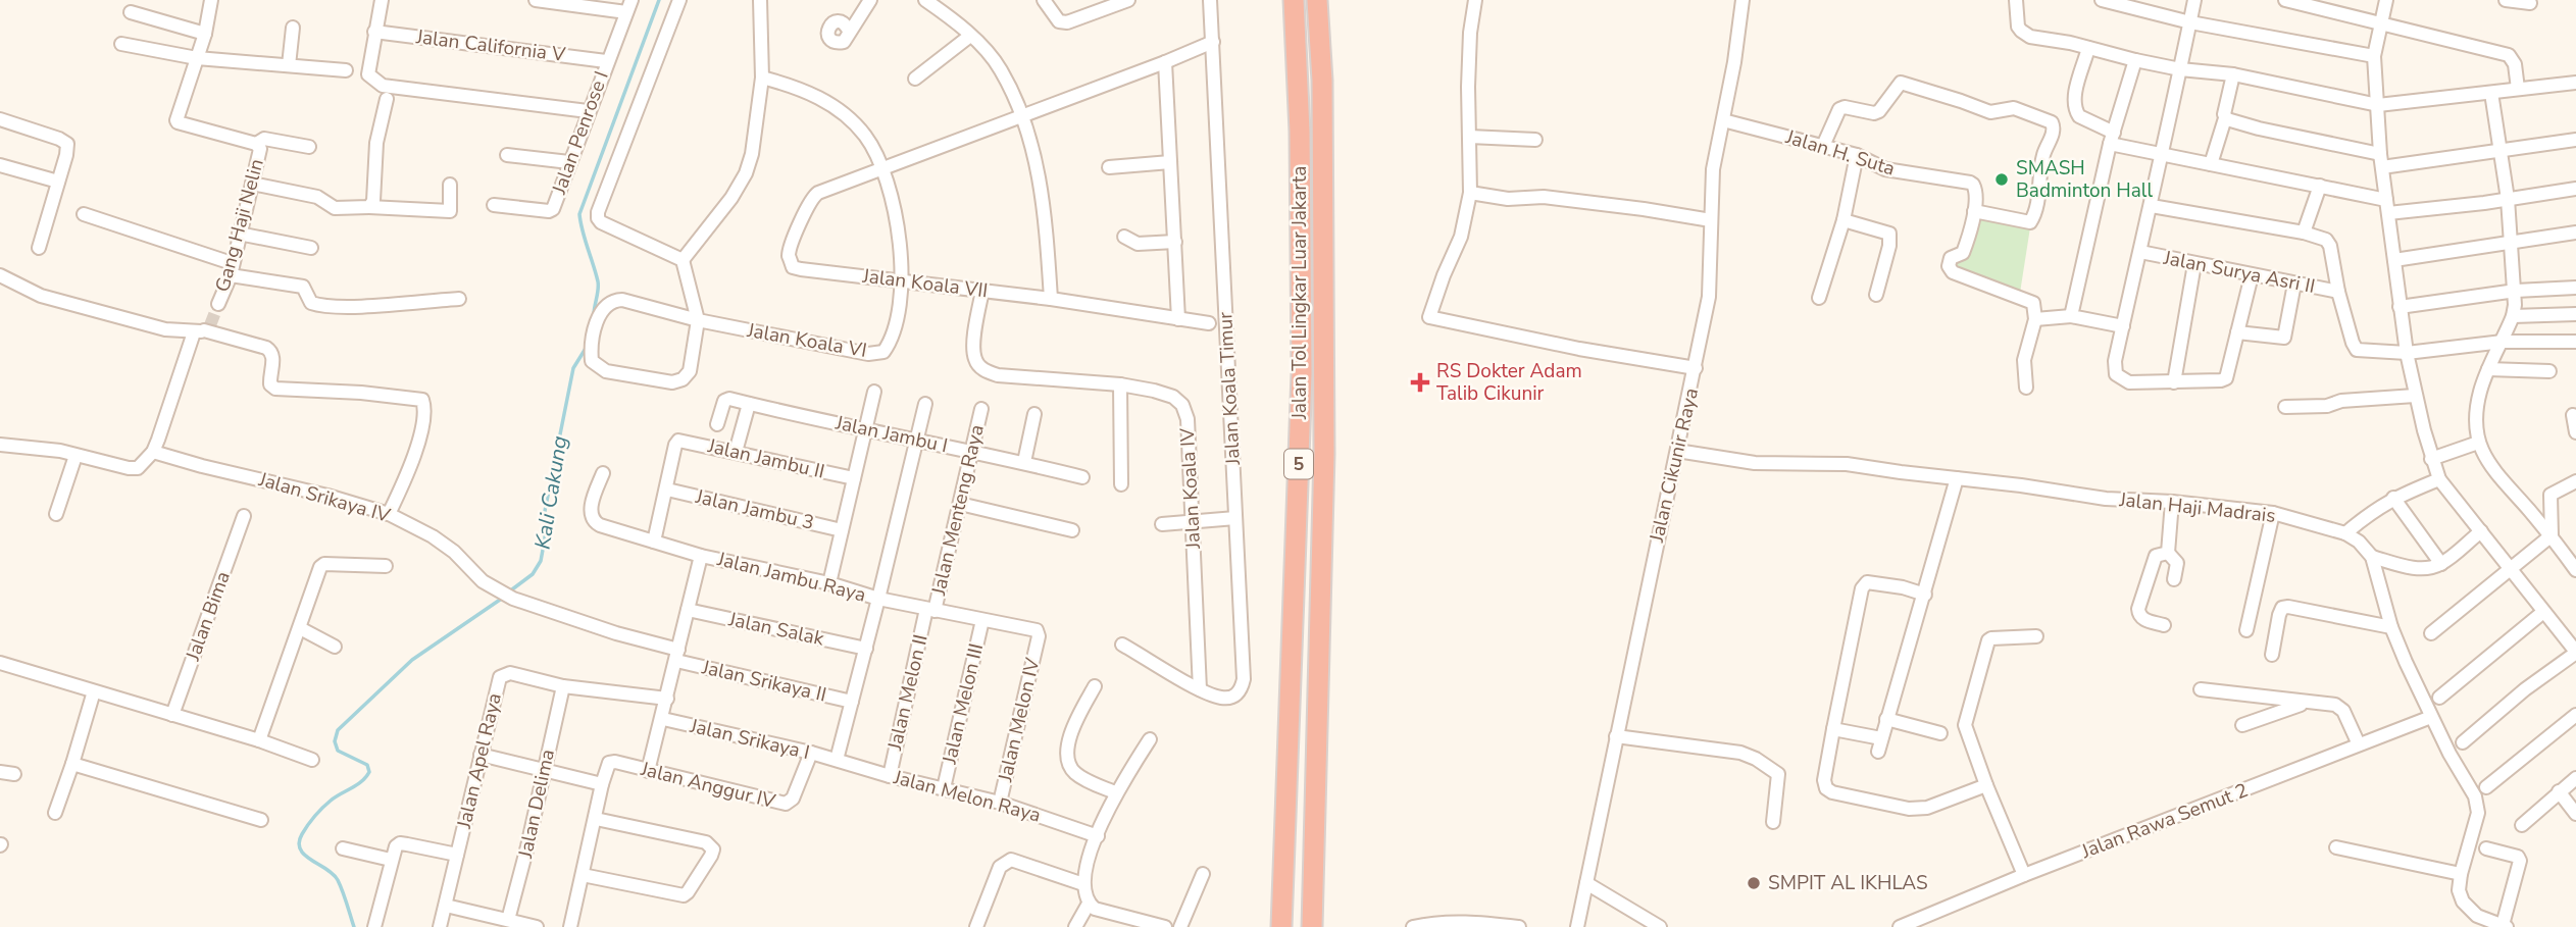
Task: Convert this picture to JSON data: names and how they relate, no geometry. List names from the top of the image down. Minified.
{"streets":{"highway":["Jalan Tol Lingkar Luar Jakarta","5"],"street":["Jalan California V","Jalan Penrose I","Jalan H. Suta","Gang Haji Nelin","Jalan Surya Asri II","Jalan Koala VII","Jalan Koala VI","Jalan Koala Timur","Jalan Jambu I","Jalan Jambu II","Jalan Cikunir Raya","Jalan Koala IV","Jalan Srikaya IV","Jalan Haji Madrais","Jalan Jambu 3","Jalan Menteng Raya","Jalan Jambu Raya","Jalan Bima","Jalan Salak","Jalan Srikaya II","Jalan Melon II","Jalan Melon III","Jalan Melon IV","Jalan Srikaya I","Jalan Apel Raya","Jalan Anggur IV","Jalan Melon Raya","Jalan Delima","Jalan Rawa Semut 2"]},"crossings":[["Jalan California V","Jalan Penrose I"],["Jalan H. Suta","Jalan Cikunir Raya"],["Jalan Koala VII","Jalan Koala VI"],["Jalan Koala VII","Jalan Koala IV"],["Jalan Koala Timur","Jalan Koala IV"],["Jalan Jambu I","Jalan Menteng Raya"],["Jalan Jambu II","Jalan Jambu 3"],["Jalan Cikunir Raya","Jalan Haji Madrais"],["Jalan Srikaya IV","Jalan Srikaya II"],["Jalan Menteng Raya","Jalan Jambu Raya"],["Jalan Menteng Raya","Jalan Melon II"],["Jalan Jambu Raya","Jalan Melon II"],["Jalan Jambu Raya","Jalan Melon III"],["Jalan Jambu Raya","Jalan Melon IV"],["Jalan Melon II","Jalan Melon Raya"],["Jalan Melon III","Jalan Melon Raya"],["Jalan Melon IV","Jalan Melon Raya"],["Jalan Srikaya I","Jalan Anggur IV"],["Jalan Srikaya I","Jalan Melon Raya"],["Jalan Apel Raya","Jalan Delima"]],"water":["Kali Cakung"],"places":{"other":["SMASH Badminton Hall","SMPIT AL IKHLAS"],"health":["RS Dokter Adam Talib Cikunir"]}}
